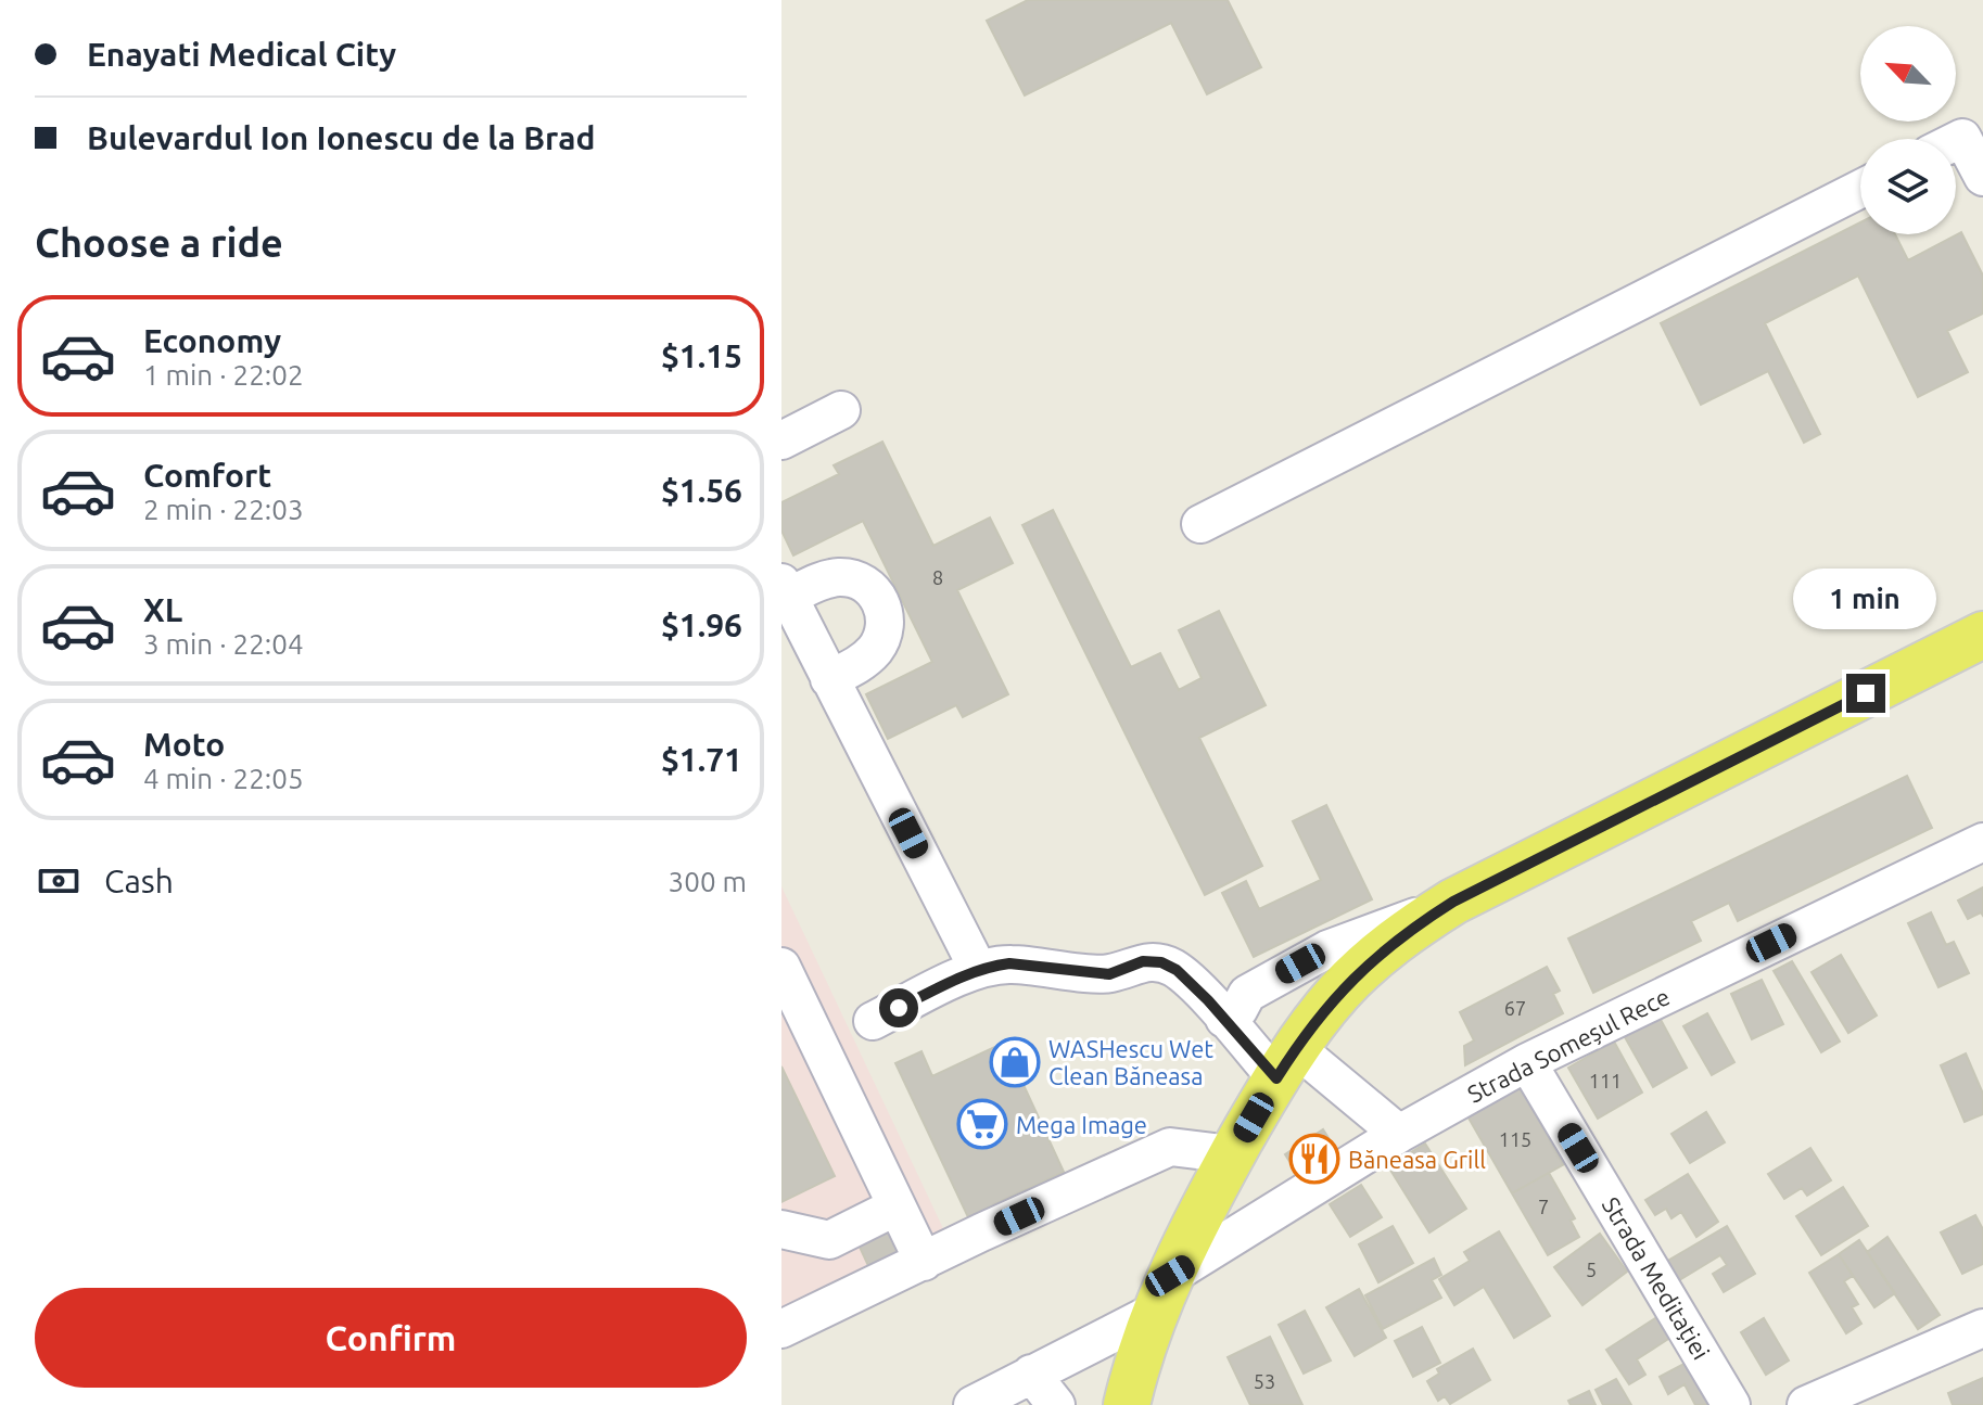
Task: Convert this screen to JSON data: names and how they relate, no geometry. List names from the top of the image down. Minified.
{"streets":{"street":["Strada Someșul Rece","Strada Meditației"]},"crossings":[["Strada Someșul Rece","Strada Meditației"]],"places":{"shop":["WASHescu Wet Clean Băneasa"],"supermarket":["Mega Image"],"restaurant":["Băneasa Grill"]},"house_numbers":["8","67","111","115","7","5","53"],"north":"top left","page":{"banner":["Enayati Medical City","Bulevardul Ion Ionescu de la Brad"],"heading":"Choose a ride","list":[{"name":"Economy","note":"1 min · 22:02","value":"$1.15"},{"name":"Comfort","note":"2 min · 22:03","value":"$1.56"},{"name":"XL","note":"3 min · 22:04","value":"$1.96"},{"name":"Moto","note":"4 min · 22:05","value":"$1.71"}],"bubble":"1 min","pay":["Cash","300 m"],"buttons":"Confirm"}}
